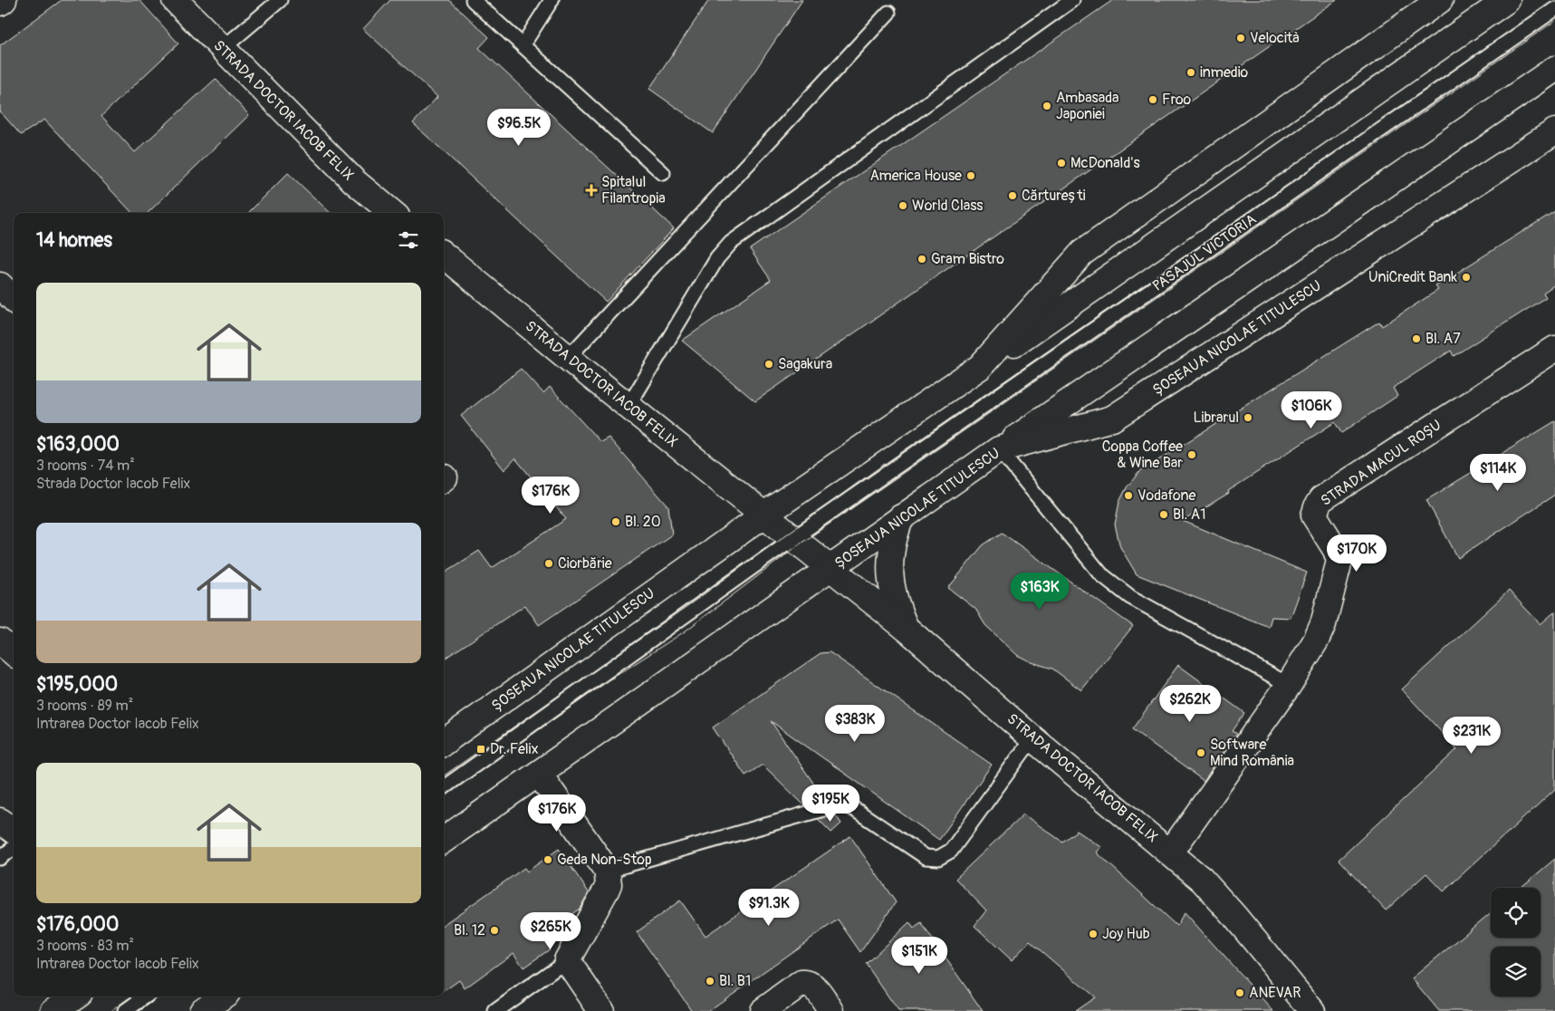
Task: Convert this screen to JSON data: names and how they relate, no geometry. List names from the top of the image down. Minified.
{"streets":{"main road":["STRADA DOCTOR IACOB FELIX","ȘOSEAUA NICOLAE TITULESCU","STRADA MACUL ROȘU"],"lane":["PASAJUL VICTORIA"]},"crossings":[["STRADA DOCTOR IACOB FELIX","PASAJUL VICTORIA"],["STRADA DOCTOR IACOB FELIX","ȘOSEAUA NICOLAE TITULESCU"],["STRADA DOCTOR IACOB FELIX","STRADA MACUL ROȘU"]],"places":{"other":["Velocità","inmedio","Froo","Ambasada Japoniei","McDonald's","America House","Cărturești","World Class","Gram Bistro","UniCredit Bank","Bl. A7","Sagakura","Librarul","Coppa Coffee & Wine Bar","Vodafone","Bl. A1","Bl. 20","Ciorbărie","Software Mind România","Geda Non-Stop","Bl. 12","Joy Hub","Bl. B1","ANEVAR"],"health":["Spitalul Filantropia"],"transit":["Dr. Felix"]},"page":{"price":["$96.5K","$106K","$114K","$176K","$170K","$163K","$262K","$383K","$231K","$195K","$176K","$91.3K","$265K","$151K"],"heading":"14 homes","list":[{"name":"$163,000","note":"3 rooms · 74 m² · Strada Doctor Iacob Felix"},{"name":"$195,000","note":"3 rooms · 89 m² · Intrarea Doctor Iacob Felix"},{"name":"$176,000","note":"3 rooms · 83 m² · Intrarea Doctor Iacob Felix"}]}}
